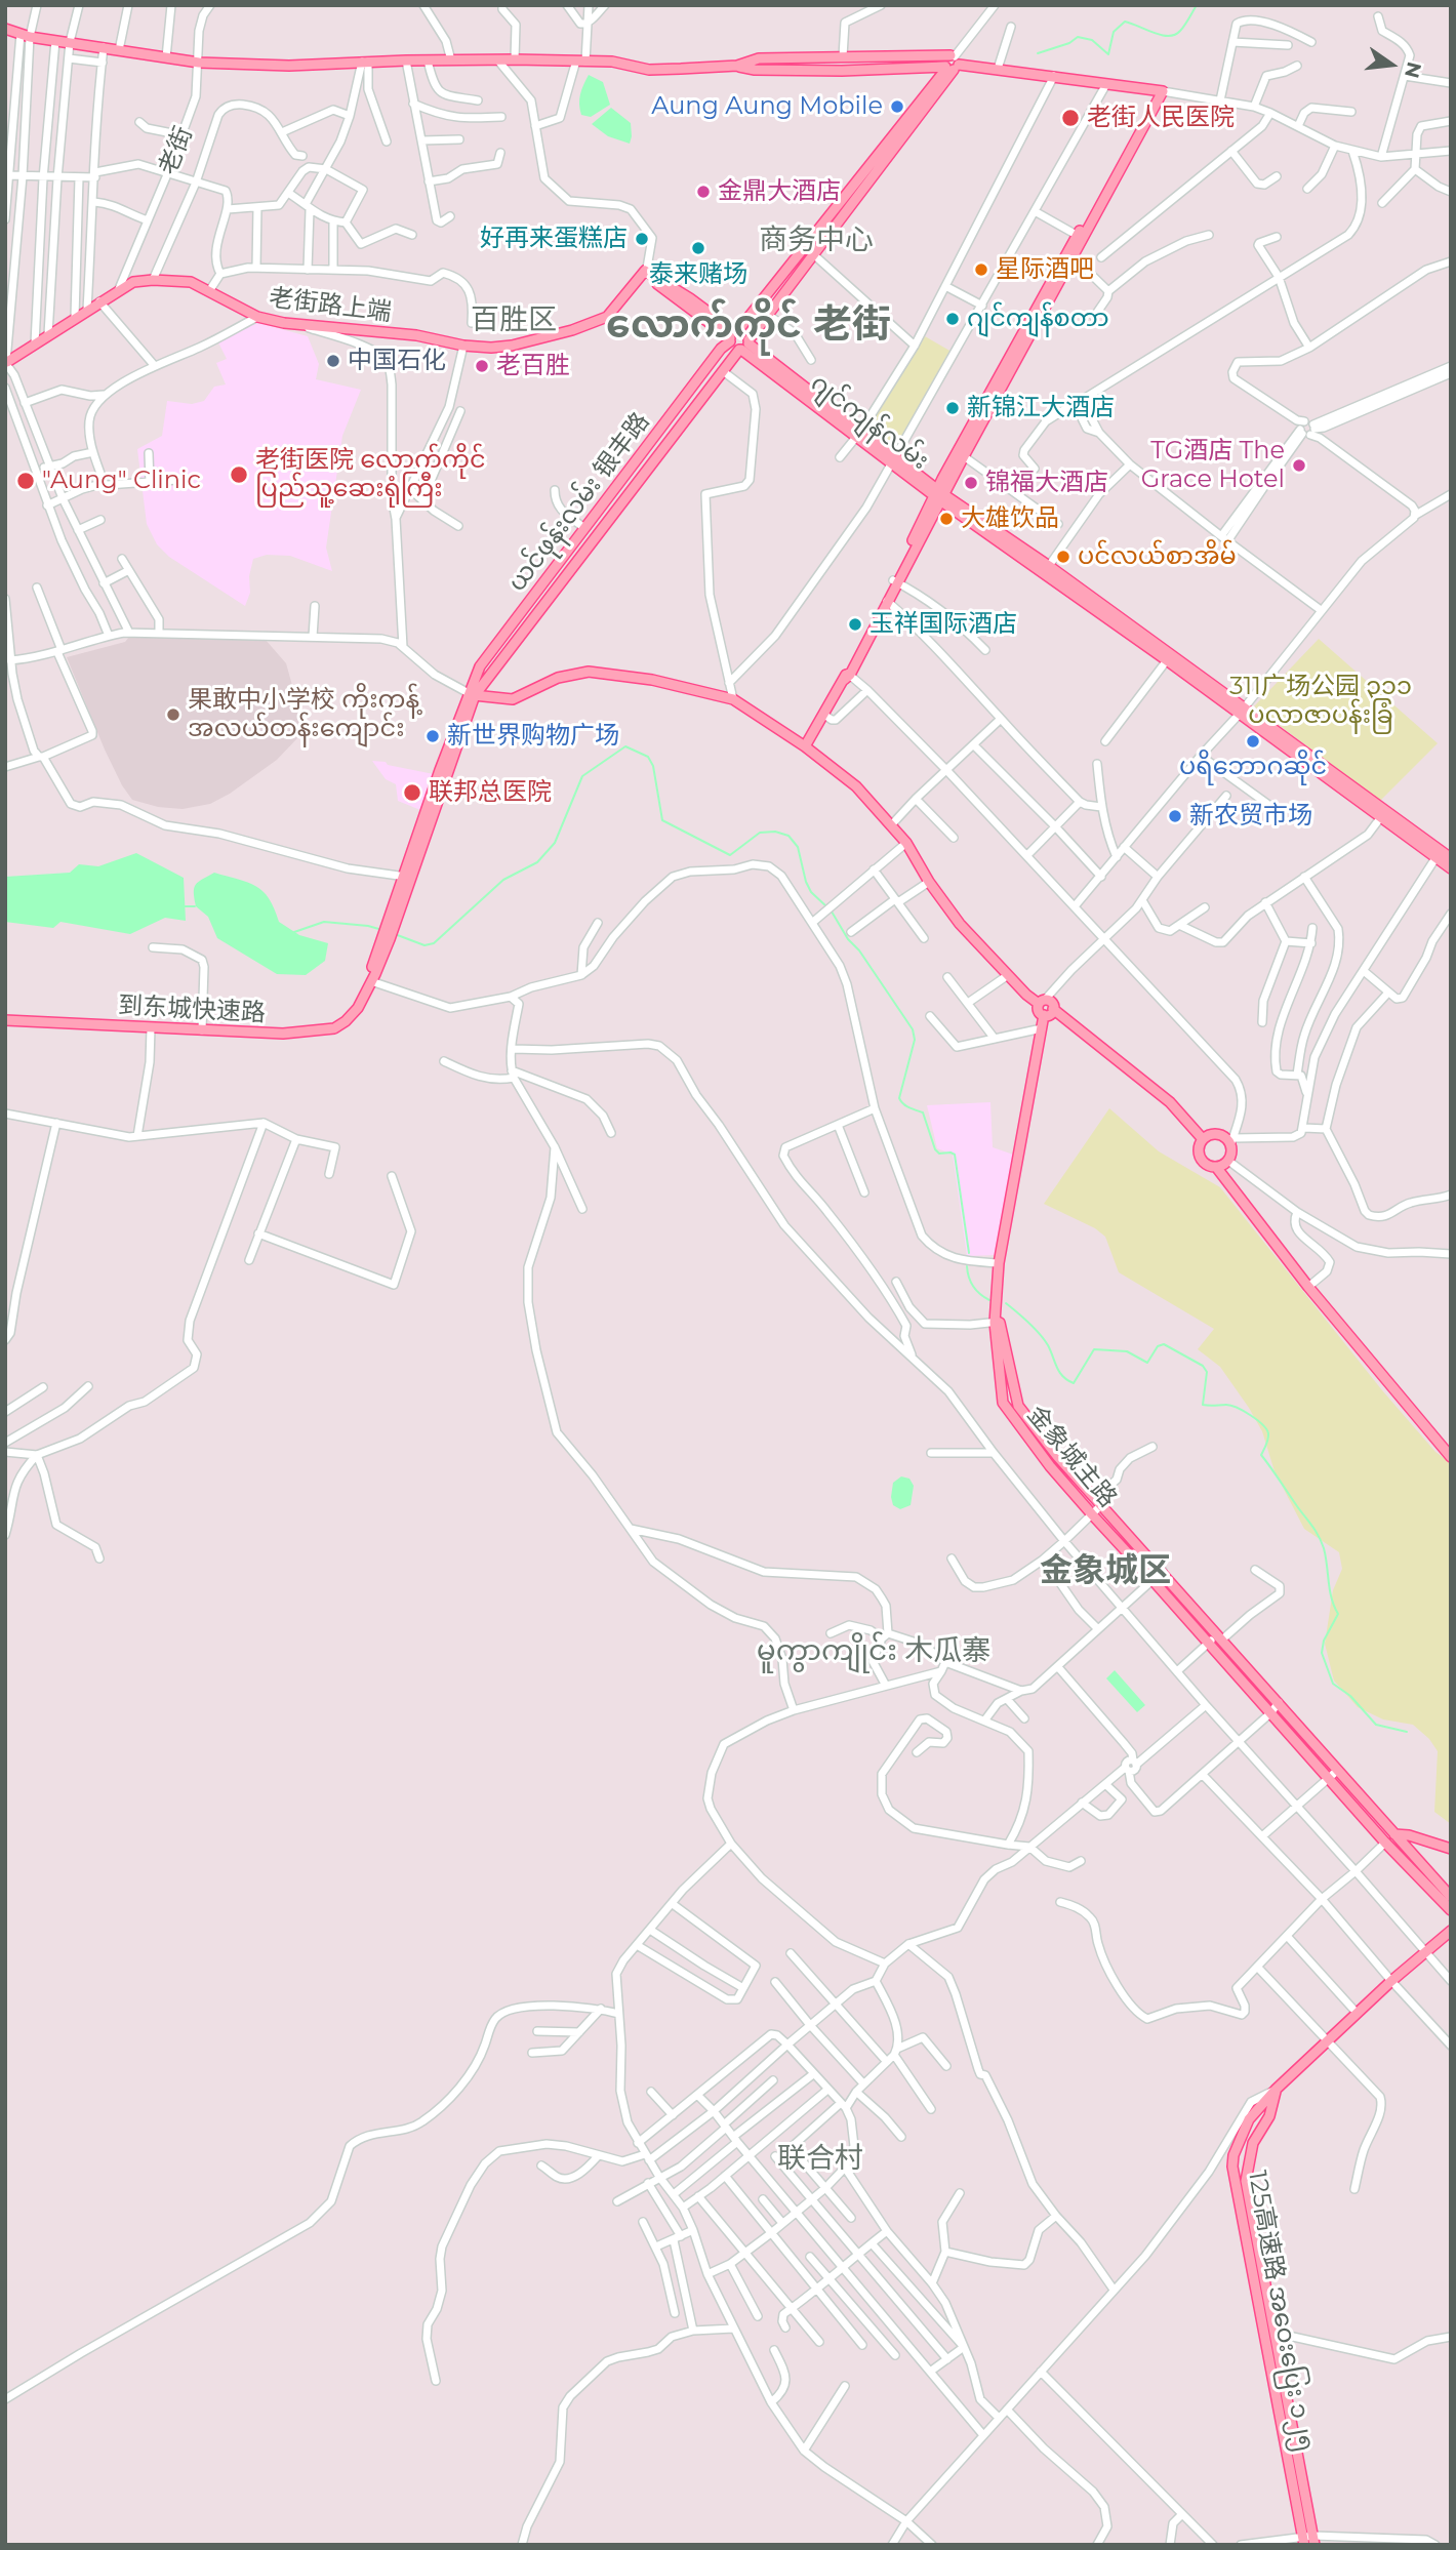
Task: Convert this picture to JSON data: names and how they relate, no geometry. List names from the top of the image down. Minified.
{"streets":{"main road":["老街路上端","ဂျင်ကျန်လမ်း","ယင်ဖုန်းလမ်း 银丰路","到东城快速路","金象城主路","125高速路 အဝေးပြေး ၁၂၅"],"street":["老街"]},"crossings":[["老街","老街路上端"],["ဂျင်ကျန်လမ်း","ယင်ဖုန်းလမ်း 银丰路"]],"districts":["商务中心","百胜区","လောက်ကိုင် 老街","金象城区","မူကွာကျိုင်း 木瓜寨","联合村"],"parks":["311广场公园 ၃၁၁ ပလာဇာပန်းခြံ"],"places":["Aung Aung Mobile","老街人民医院","金鼎大酒店","好再来蛋糕店","泰来赌场","星际酒吧","ဂျင်ကျန်စတာ","中国石化","老百胜","新锦江大酒店","TG酒店 The Grace Hotel","老街医院 လောက်ကိုင် ပြည်သူ့ဆေးရုံကြီး","\"Aung\" Clinic","锦福大酒店","大雄饮品","ပင်လယ်စာအိမ်","玉祥国际酒店","果敢中小学校 ကိုးကန့် အလယ်တန်းကျောင်း","新世界购物广场","ပရိဘောဂဆိုင်","联邦总医院","新农贸市场"],"north":"right"}
